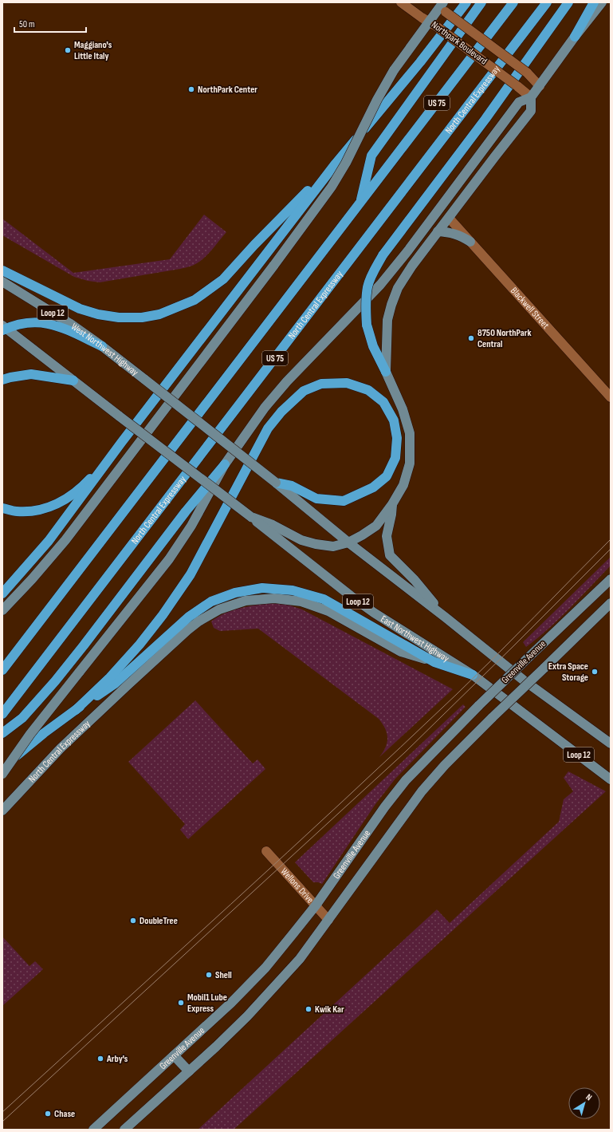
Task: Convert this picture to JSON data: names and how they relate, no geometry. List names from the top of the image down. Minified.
{"streets":{"highway":["North Central Expressway","US 75"],"main road":["Loop 12","West Northwest Highway","East Northwest Highway","Greenville Avenue"],"street":["Northpark Boulevard","Blackwell Street","Wellons Drive"]},"crossings":[["Loop 12","West Northwest Highway"],["Loop 12","East Northwest Highway"],["Greenville Avenue","Wellons Drive"]],"places":["Maggiano's Little Italy","NorthPark Center","8750 NorthPark Central","Extra Space Storage","DoubleTree","Shell","Mobil1 Lube Express","Kwik Kar","Arby's","Chase"],"scale_bar":"50 m","north":"top right"}
